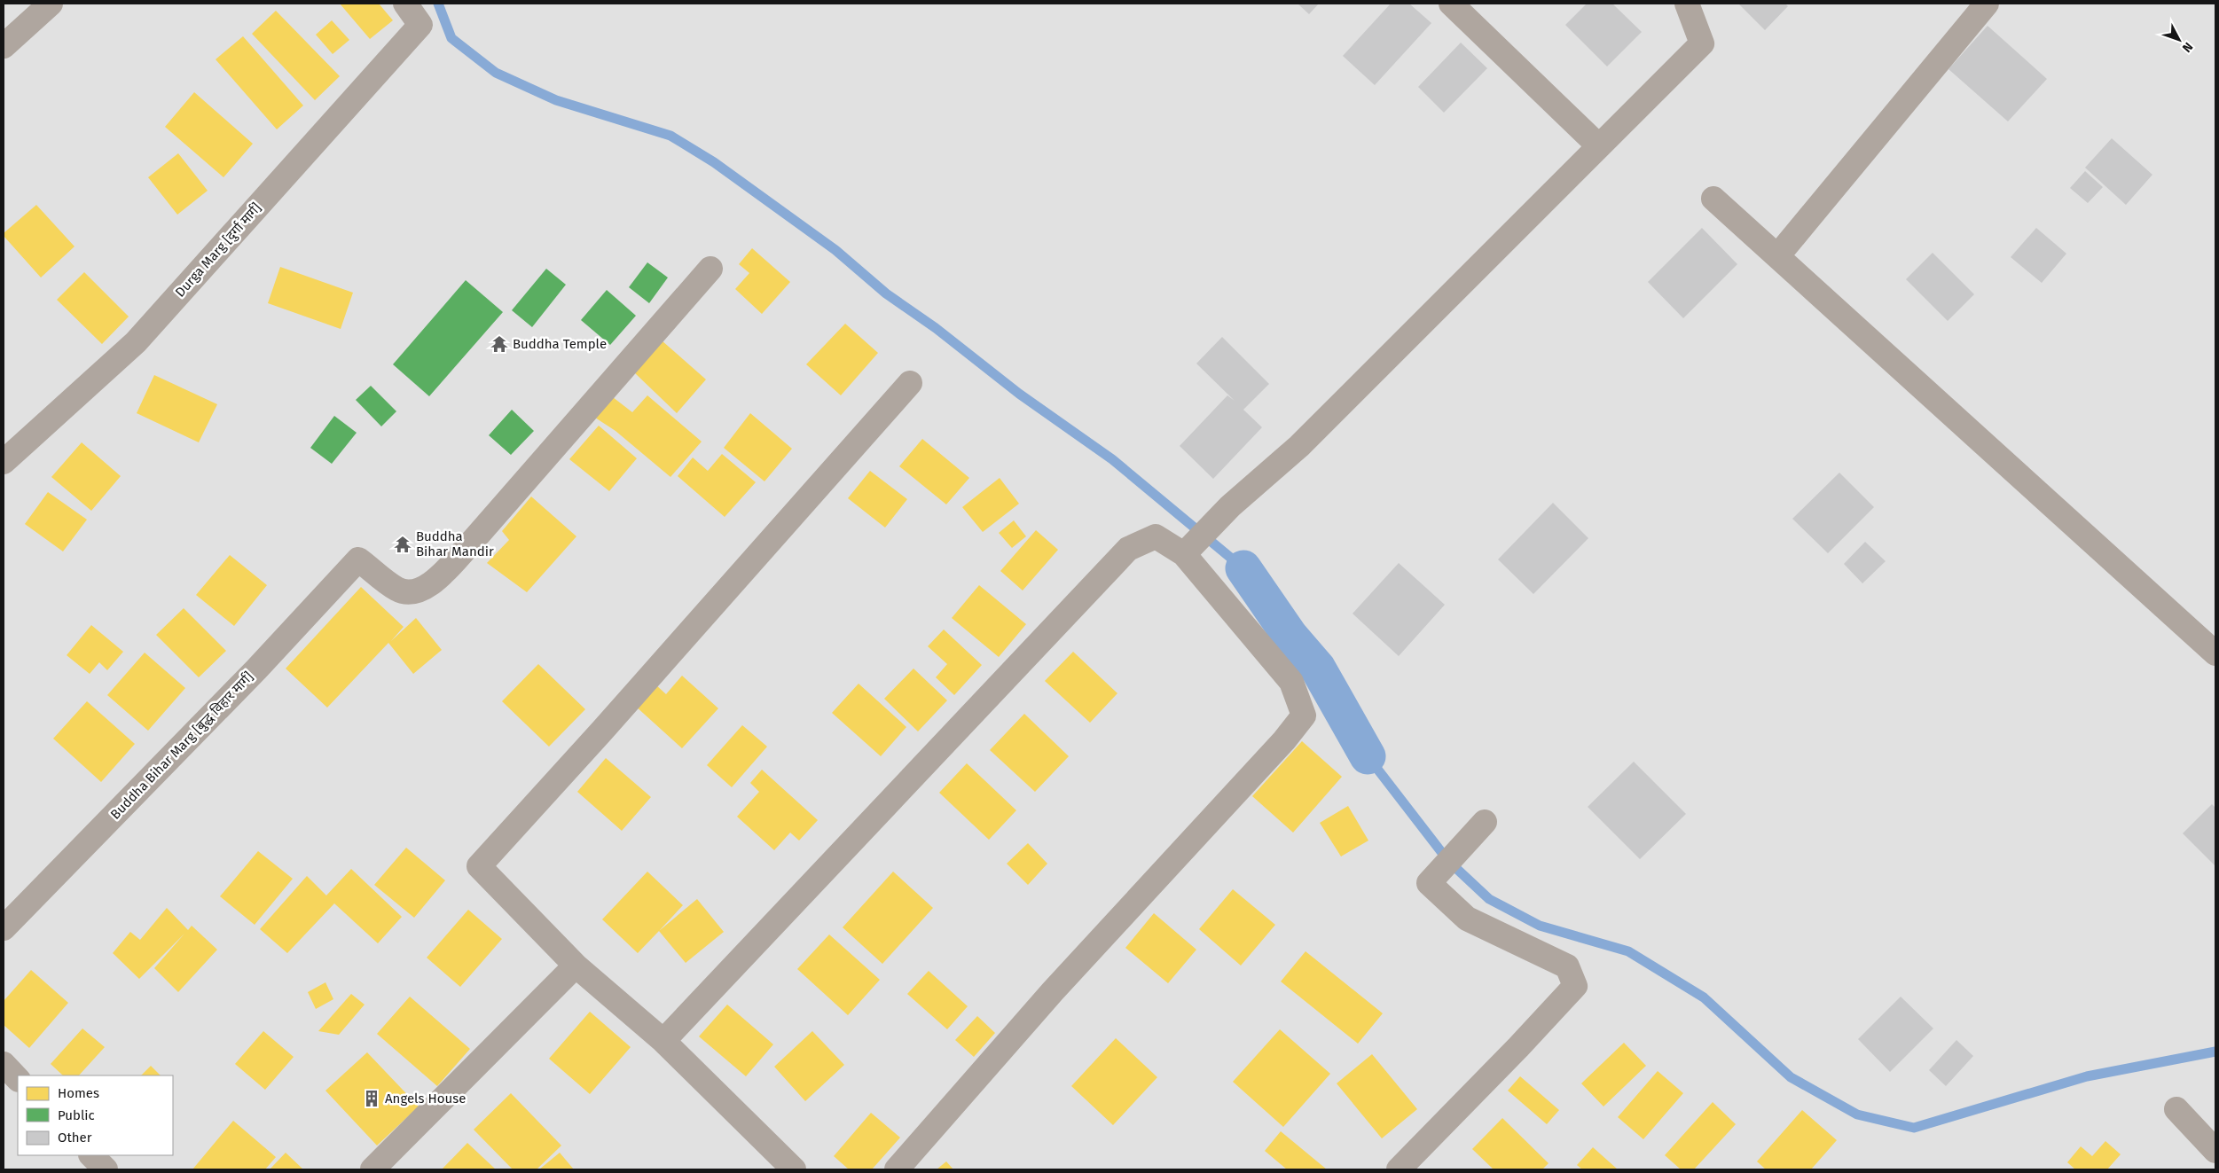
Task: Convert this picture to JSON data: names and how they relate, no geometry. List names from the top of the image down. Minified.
{"streets":{"street":["Durga Marg [दुर्गा मार्ग]","Buddha Bihar Marg [बुद्ध विहार मार्ग]"]},"places":{"temple":["Buddha Temple","Buddha Bihar Mandir"],"building":["Angels House"]},"legend":["Homes","Public","Other"],"north":"bottom right"}
